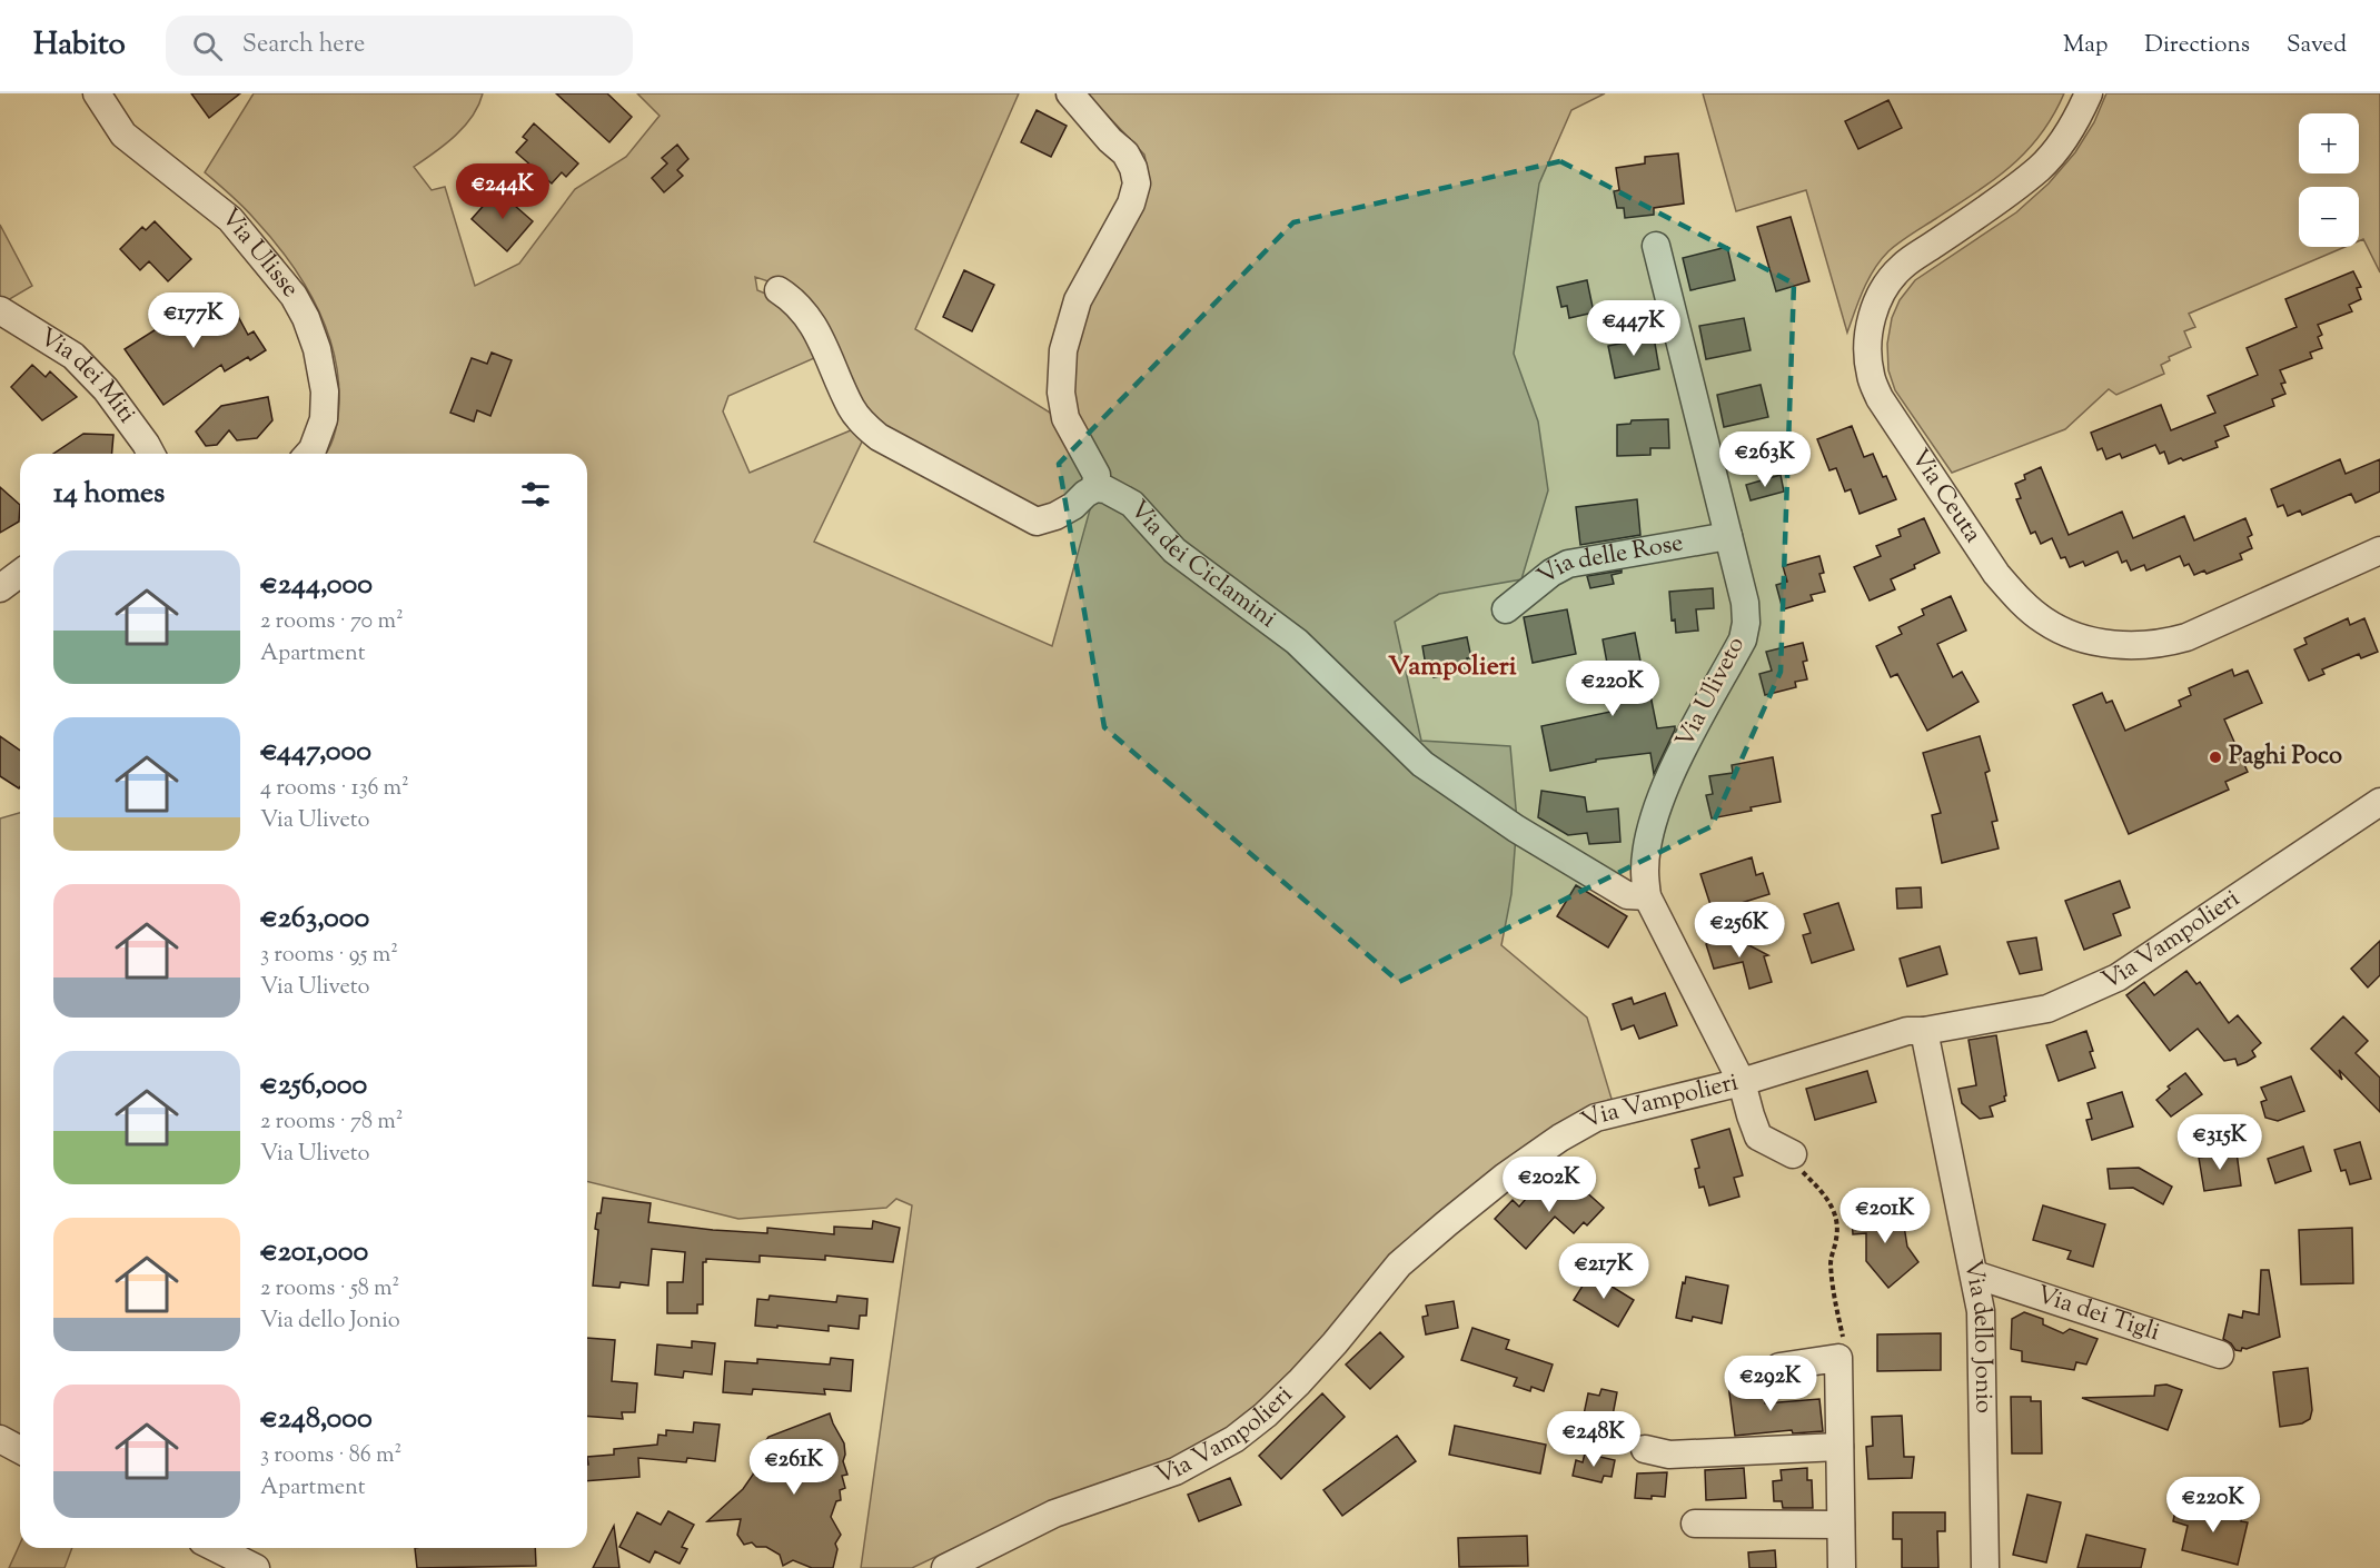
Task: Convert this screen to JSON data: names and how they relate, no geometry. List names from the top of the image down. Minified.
{"streets":{"street":["Via Ulisse","Via dei Miti","Via Ceuta","Via dei Ciclamini","Via delle Rose","Via Uliveto","Via Vampolieri","Via dei Tigli","Via dello Jonio"]},"crossings":[["Via dei Ciclamini","Via Uliveto"],["Via delle Rose","Via Uliveto"],["Via Uliveto","Via Vampolieri"],["Via Vampolieri","Via dello Jonio"],["Via dei Tigli","Via dello Jonio"]],"districts":["Vampolieri"],"places":["Paghi Poco"],"page":{"header":"Habito","search":"Search here","nav":["Map","Directions","Saved"],"map_buttons":["+","−"],"price":["€244K","€177K","€447K","€263K","€220K","€256K","€315K","€202K","€201K","€217K","€292K","€248K","€261K","€220K"],"heading":"14 homes","list":[{"name":"€244,000","note":"2 rooms · 70 m² · Apartment"},{"name":"€447,000","note":"4 rooms · 136 m² · Via Uliveto"},{"name":"€263,000","note":"3 rooms · 95 m² · Via Uliveto"},{"name":"€256,000","note":"2 rooms · 78 m² · Via Uliveto"},{"name":"€201,000","note":"2 rooms · 58 m² · Via dello Jonio"},{"name":"€248,000","note":"3 rooms · 86 m² · Apartment"}]}}
